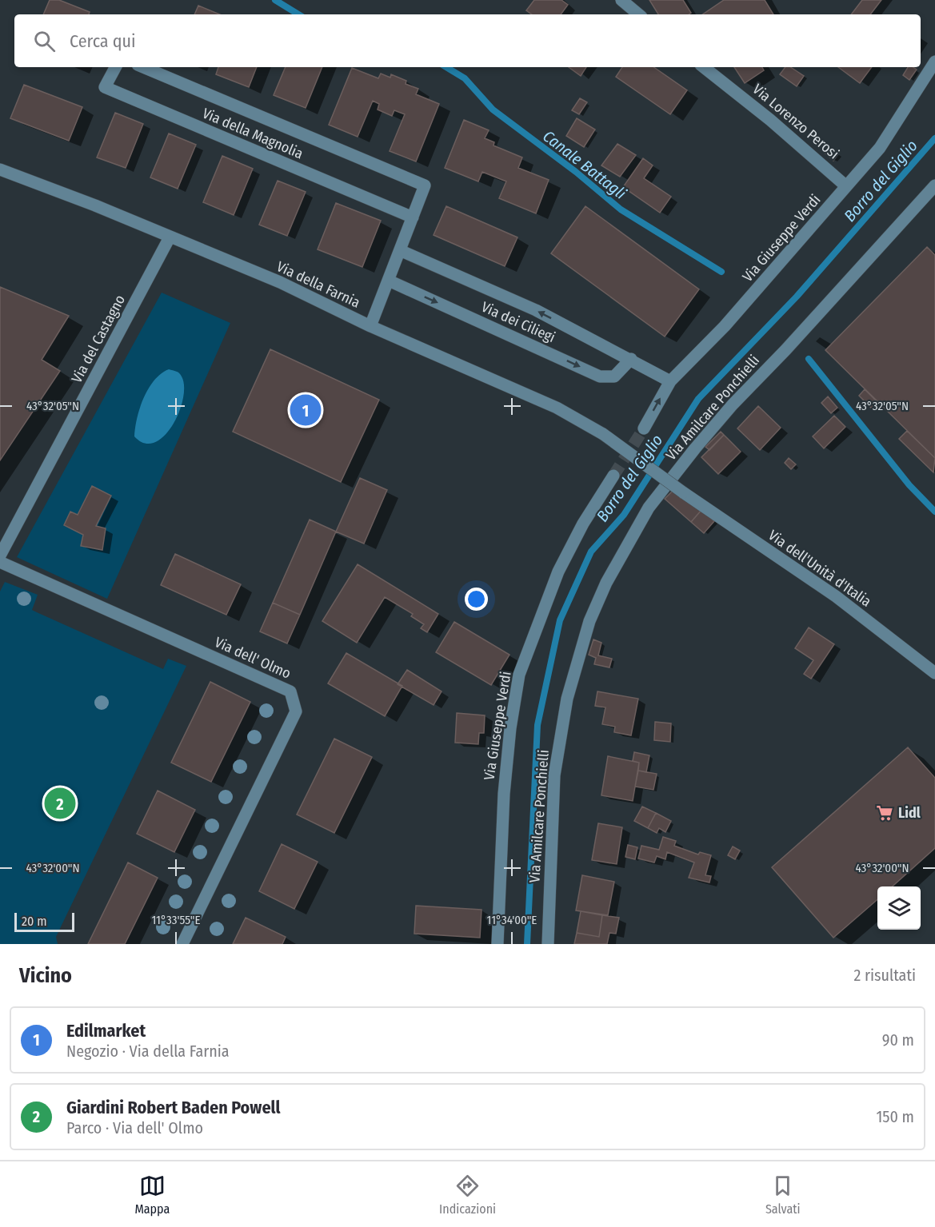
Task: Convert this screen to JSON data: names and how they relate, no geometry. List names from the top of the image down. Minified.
{"streets":{"street":["Via Lorenzo Perosi","Via della Magnolia","Via Giuseppe Verdi","Via della Farnia","Via dei Ciliegi","Via del Castagno","Via Amilcare Ponchielli","Via dell'Unità d'Italia","Via dell' Olmo"]},"crossings":[["Via Lorenzo Perosi","Via Giuseppe Verdi"],["Via della Magnolia","Via della Farnia"],["Via della Magnolia","Via dei Ciliegi"],["Via Giuseppe Verdi","Via dei Ciliegi"],["Via della Farnia","Via del Castagno"],["Via della Farnia","Via dell'Unità d'Italia"]],"water":["Canale Battagli","Borro del Giglio"],"places":{"supermarket":["Lidl"]},"scale_bar":"20 m","page":{"search":"Cerca qui","pins":["1","2"],"scale":"20 m","heading":["Vicino","2 risultati"],"list":[{"mark":"1","name":"Edilmarket","note":"Negozio · Via della Farnia","value":"90 m"},{"mark":"2","name":"Giardini Robert Baden Powell","note":"Parco · Via dell' Olmo","value":"150 m"}],"nav":["Mappa","Indicazioni","Salvati"]},"coordinates":["43°32'05\"N","43°32'00\"N","11°33'55\"E","11°34'00\"E"]}
